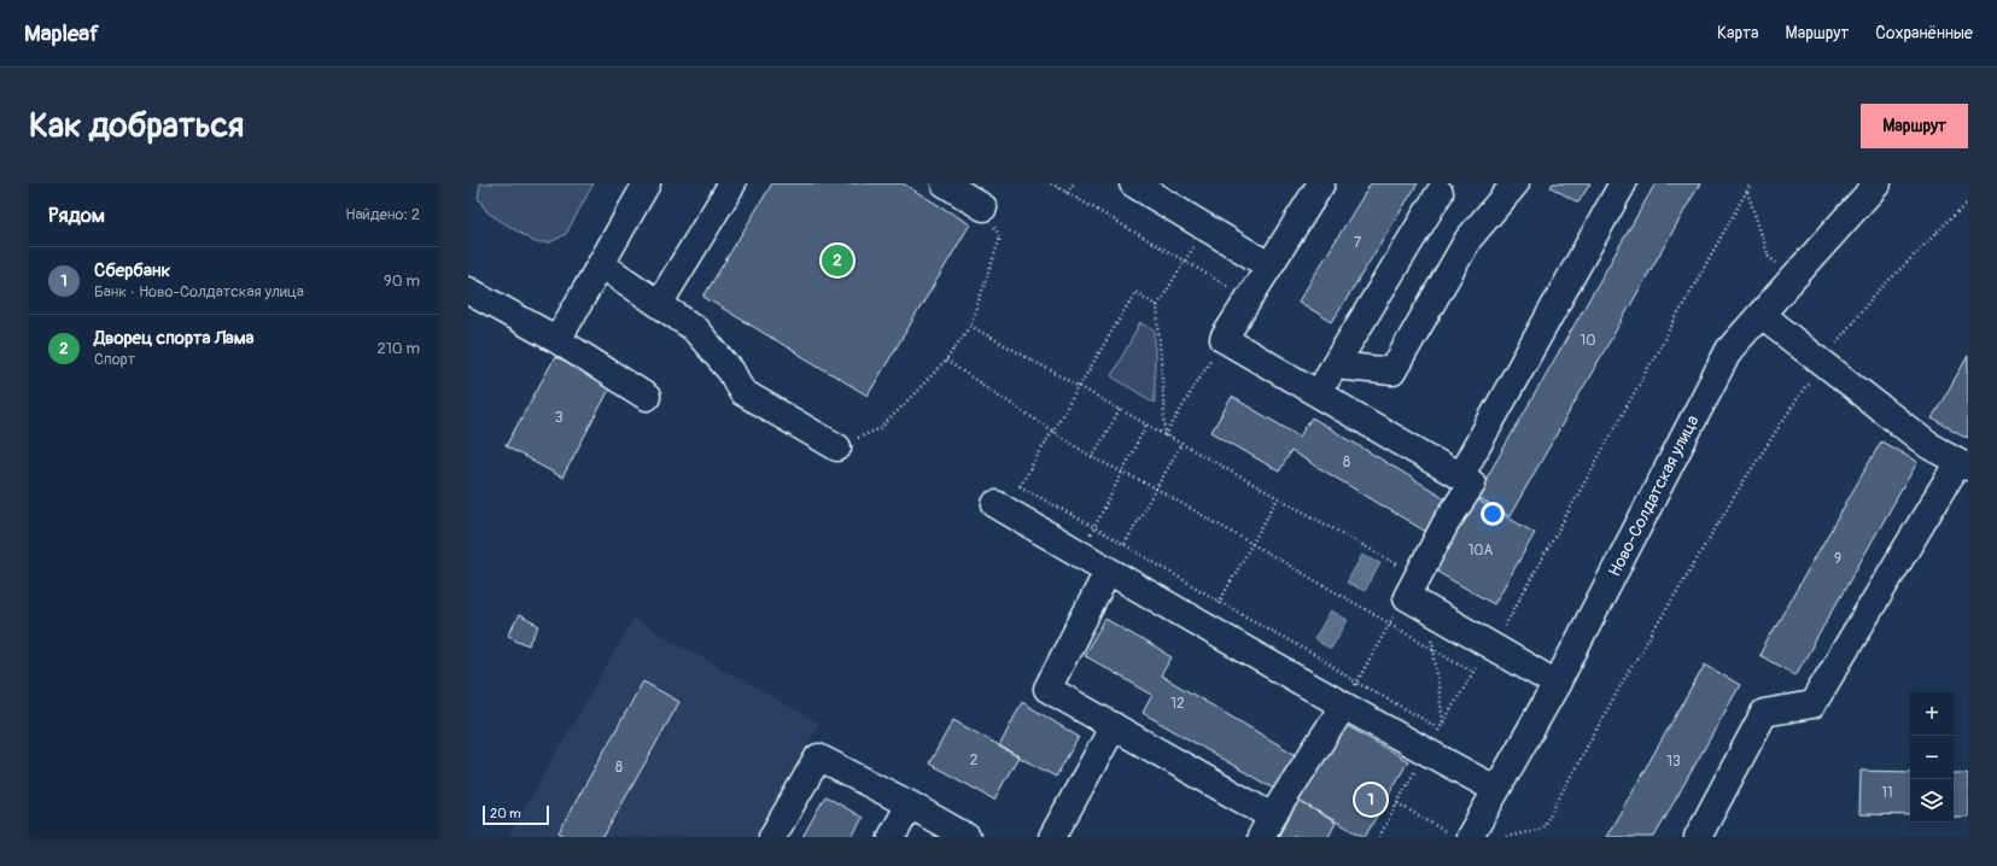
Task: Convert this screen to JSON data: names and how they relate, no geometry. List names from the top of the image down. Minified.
{"streets":{"main road":["Ново-Солдатская улица"]},"house_numbers":["7","10","3","8","10А","9","12","2","13","8","11"],"scale_bar":"20 m","page":{"header":"Mapleaf","nav":["Карта","Маршрут","Сохранённые"],"buttons":"Маршрут","title":"Как добраться","heading":["Рядом","Найдено: 2"],"pins":["2","1"],"list":[{"mark":"1","name":"Сбербанк","note":"Банк · Ново-Солдатская улица","value":"90 m"},{"mark":"2","name":"Дворец спорта Лама","note":"Спорт","value":"210 m"}],"map_buttons":["+","−"],"scale":"20 m"}}
